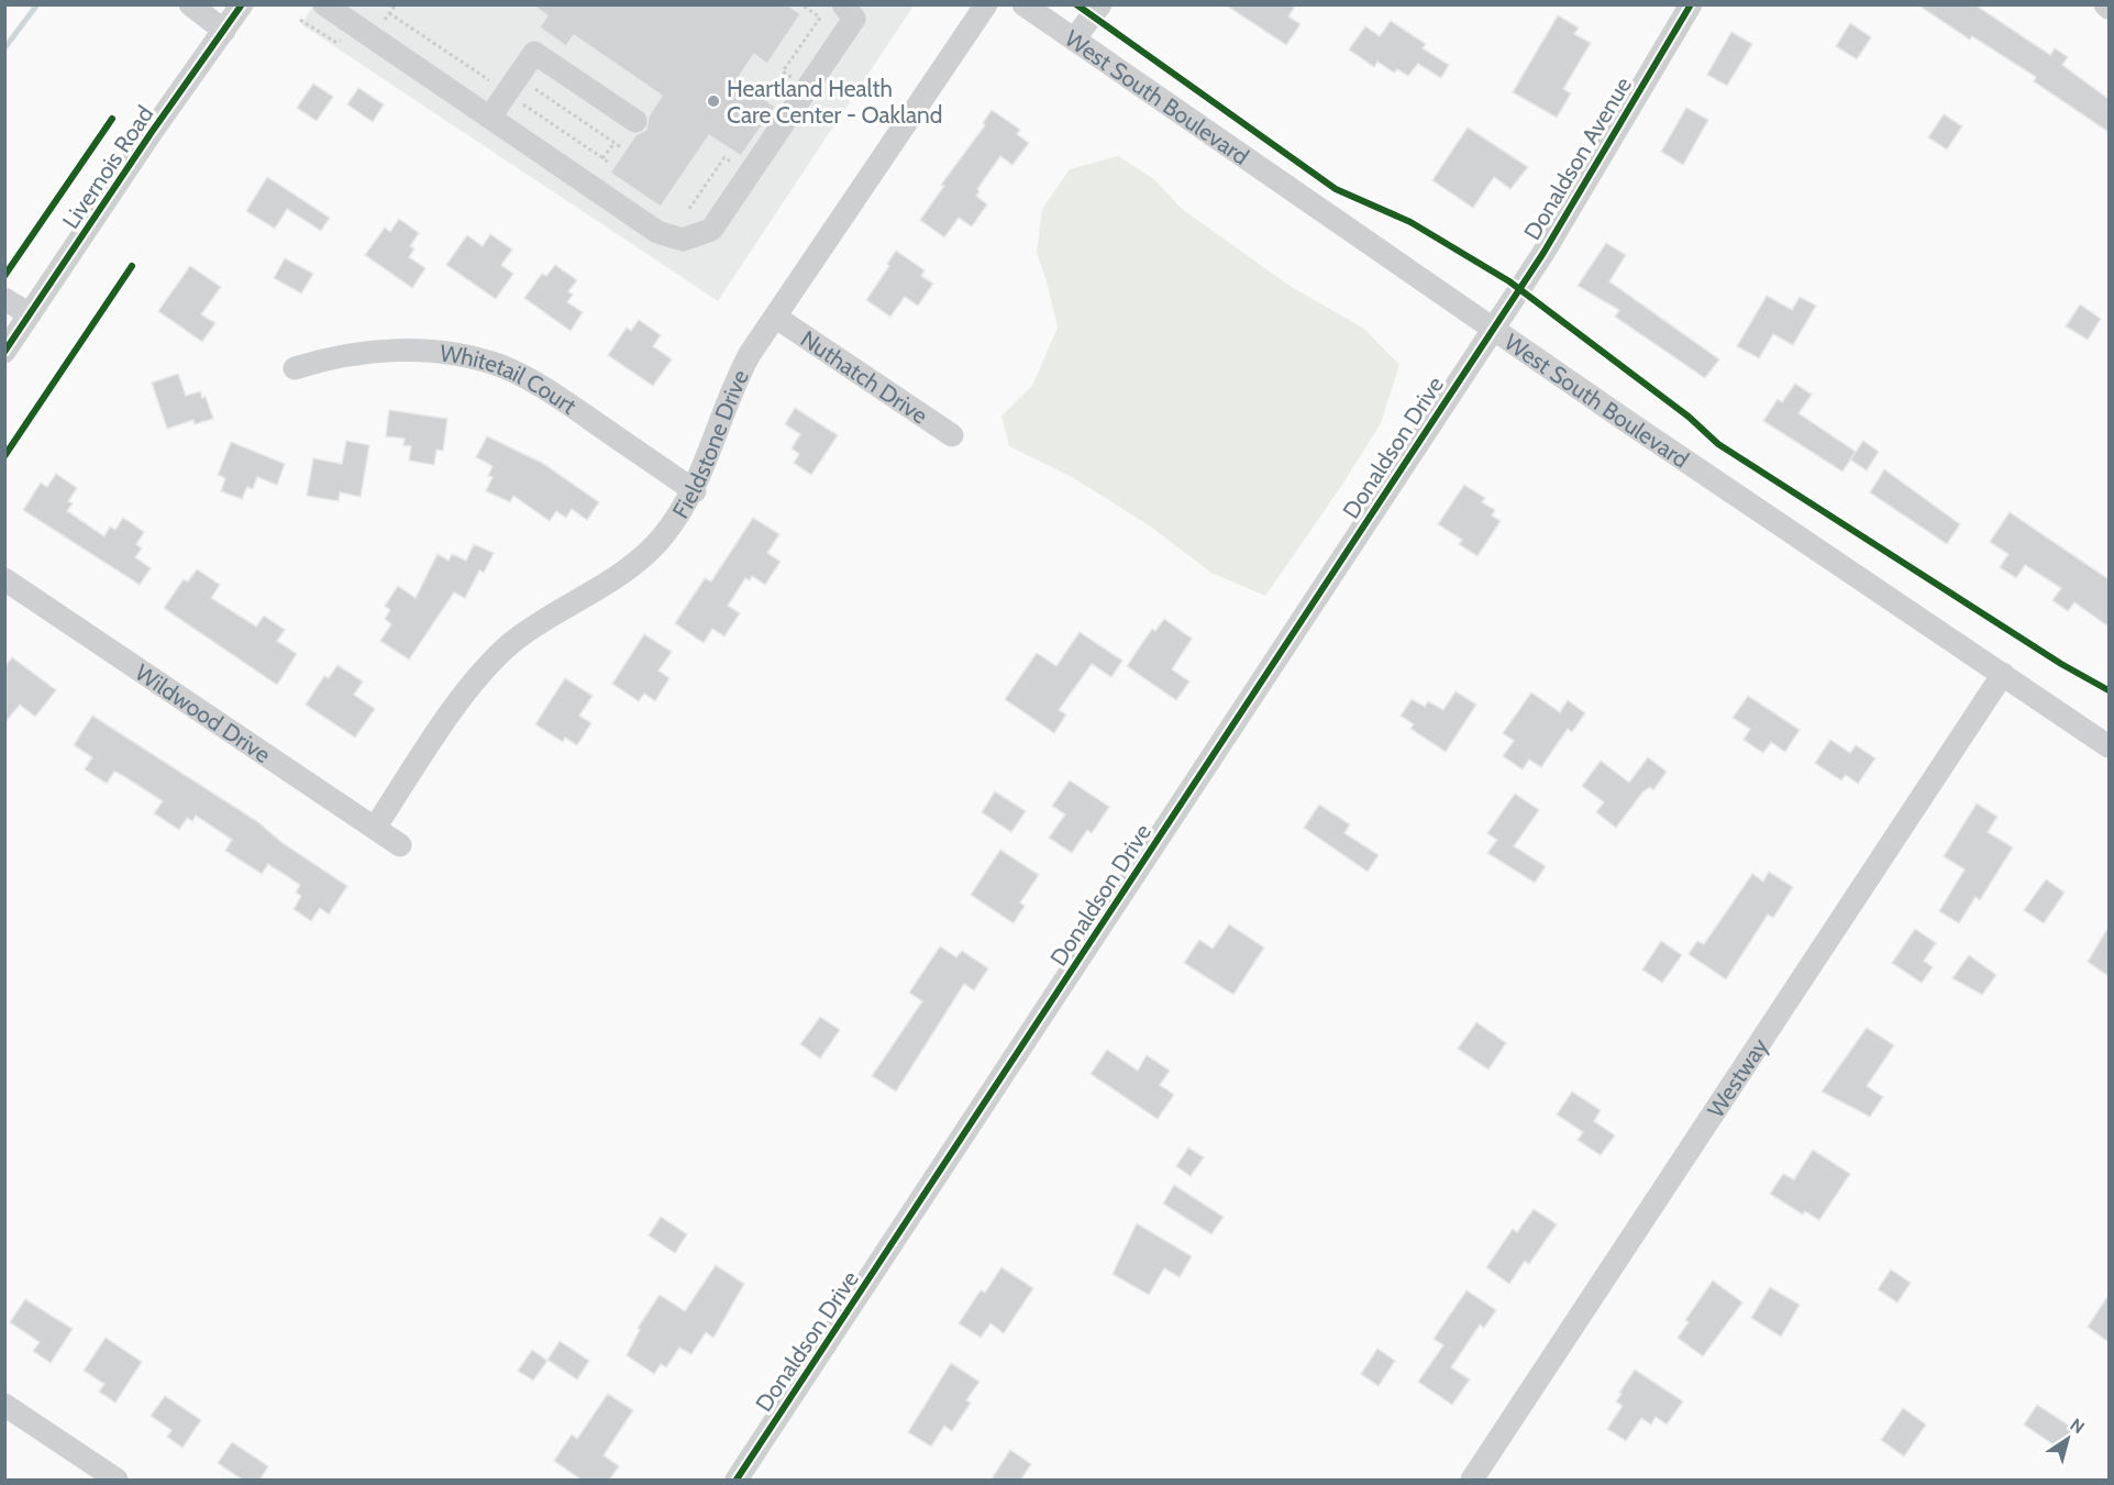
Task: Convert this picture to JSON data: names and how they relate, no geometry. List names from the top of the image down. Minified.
{"streets":{"street":["West South Boulevard","Donaldson Avenue","Livernois Road","Nuthatch Drive","Whitetail Court","Fieldstone Drive","Donaldson Drive","Wildwood Drive","Westway"]},"crossings":[["West South Boulevard","Donaldson Avenue"],["West South Boulevard","Donaldson Drive"],["West South Boulevard","Westway"],["Donaldson Avenue","Donaldson Drive"],["Nuthatch Drive","Fieldstone Drive"],["Whitetail Court","Fieldstone Drive"],["Fieldstone Drive","Wildwood Drive"]],"places":["Heartland Health Care Center - Oakland"],"north":"top right"}
